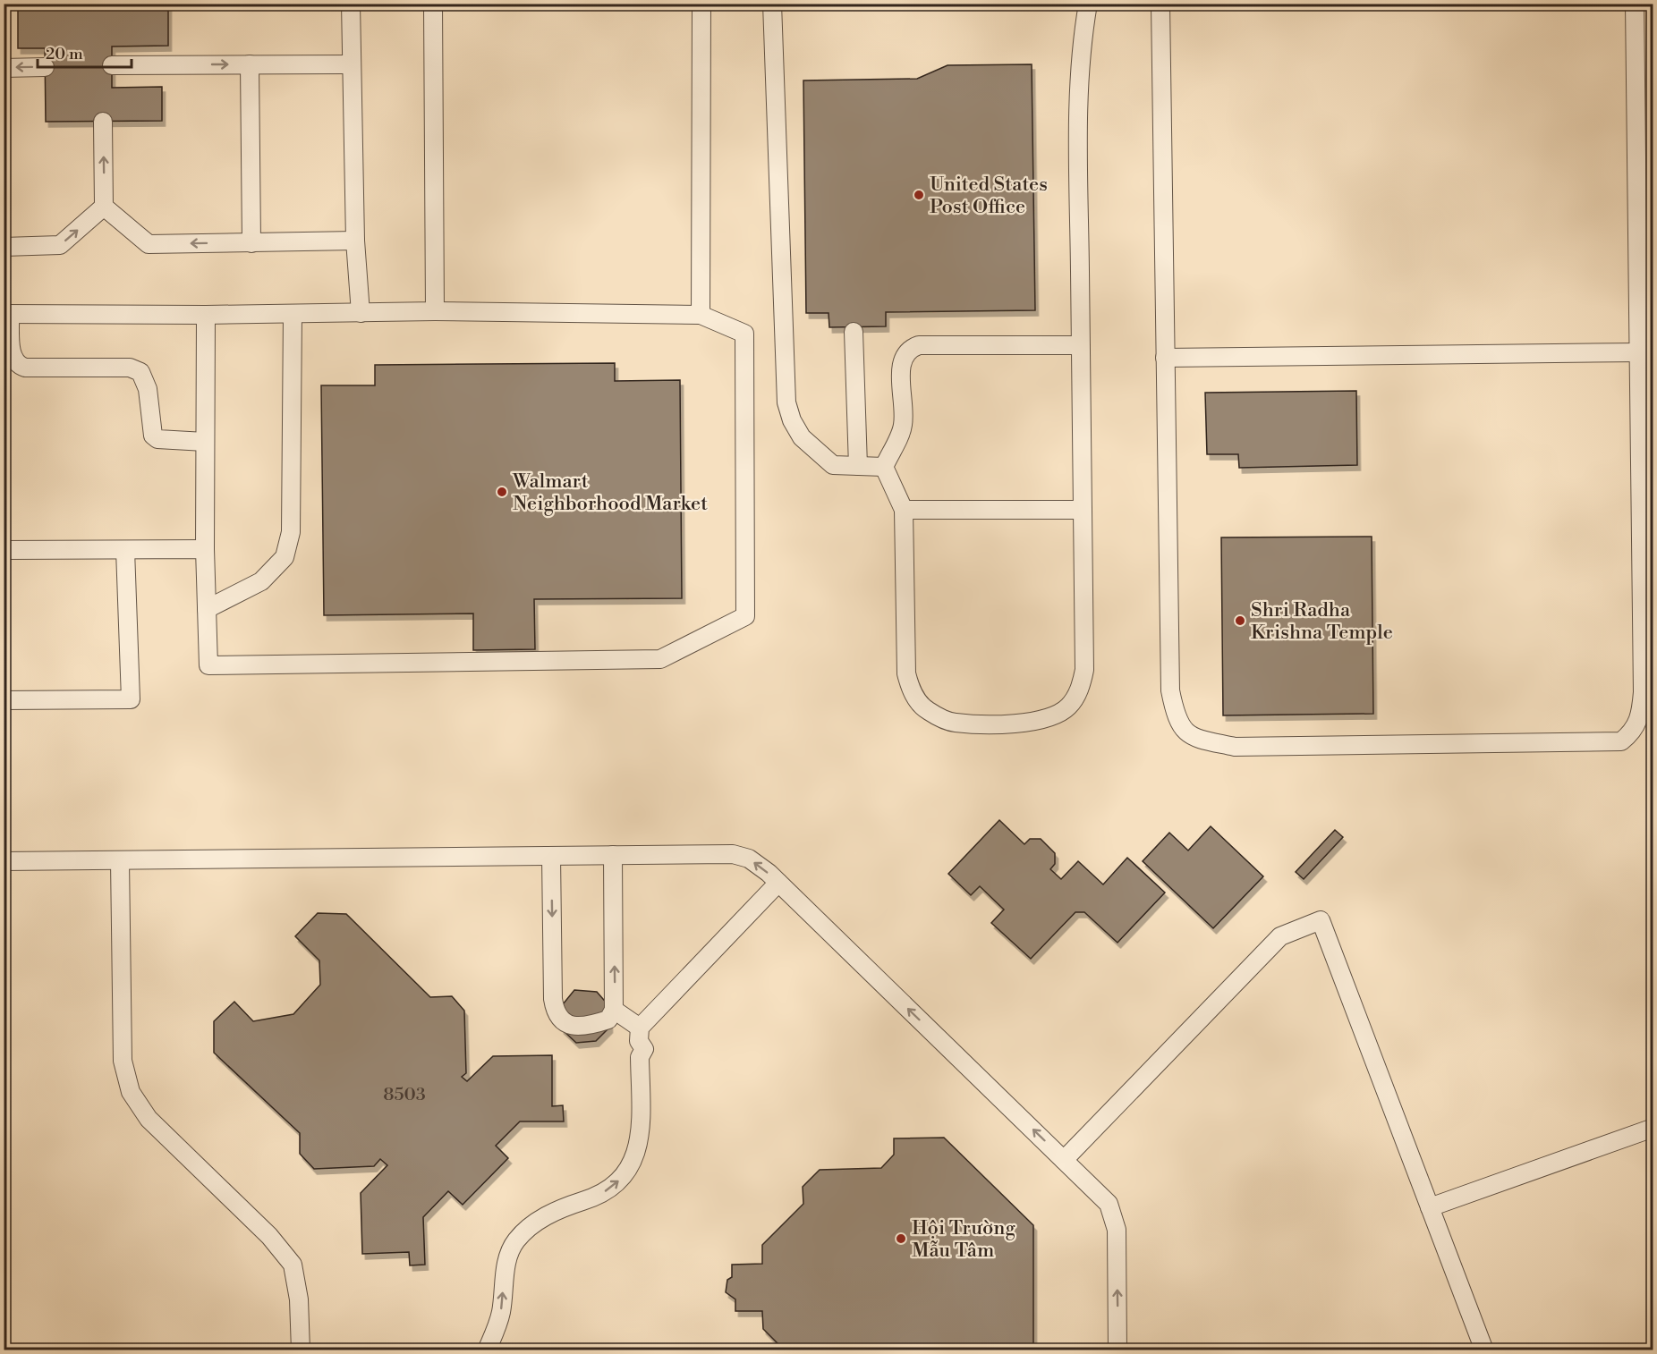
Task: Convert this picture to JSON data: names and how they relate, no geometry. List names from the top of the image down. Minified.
{"places":["United States Post Office","Walmart Neighborhood Market","Shri Radha Krishna Temple","Hội Trường Mẫu Tâm"],"house_numbers":["8503"],"scale_bar":"20 m"}
